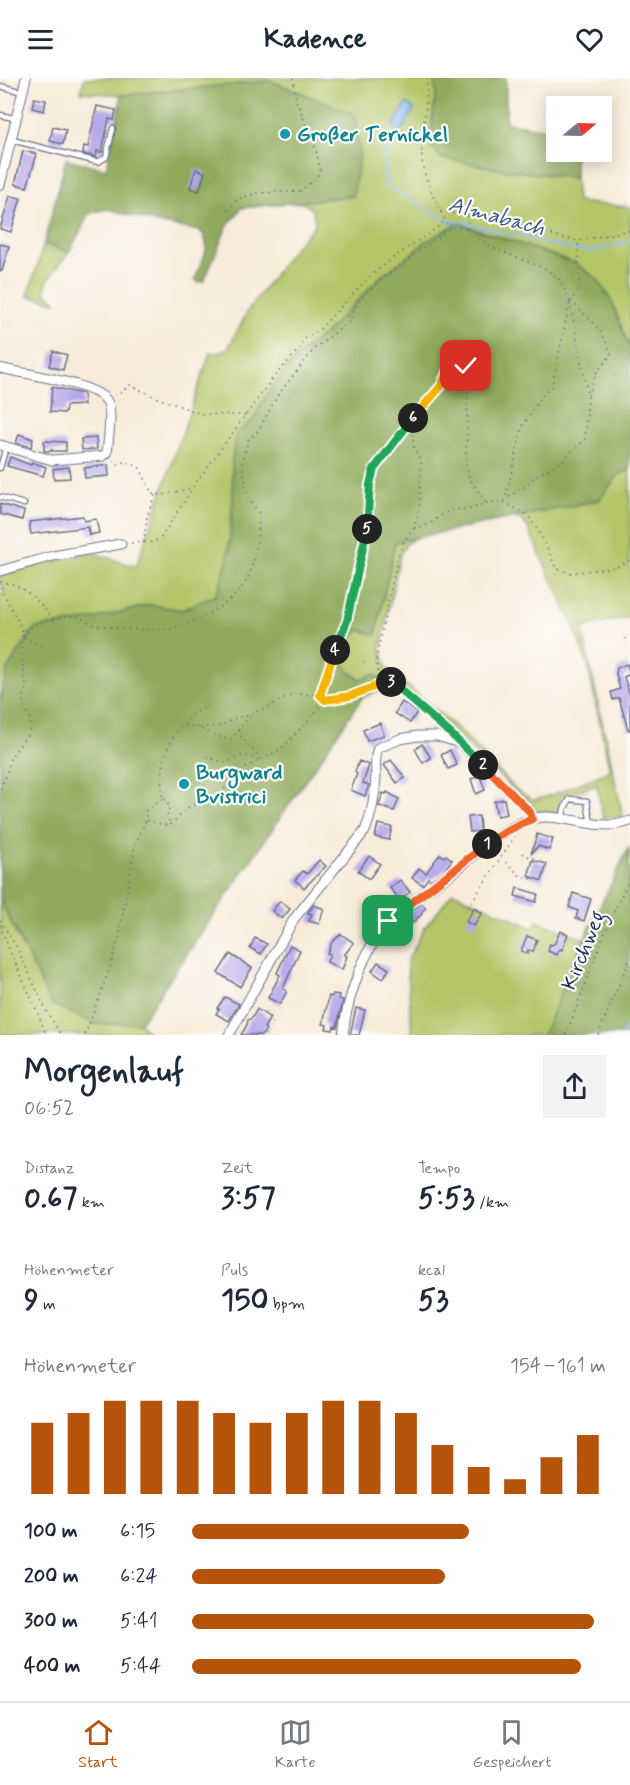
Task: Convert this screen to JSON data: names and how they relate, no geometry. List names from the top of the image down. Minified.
{"streets":{"path":["Kirchweg"]},"water":["Almabach"],"places":["Großer Ternickel","Burgward Bvistrici"],"north":"right","page":{"header":"Kadence","pins":["6","5","4","3","2","1"],"heading":["Morgenlauf","06:52"],"stats":[["Distanz","0.67 km"],["Zeit","3:57"],["Tempo","5:53 /km"],["Höhenmeter","9 m"],["Puls","150 bpm"],["kcal","53"]],"chart":["Höhenmeter","154–161 m"],"list":[{"name":"100 m","note":"6:15"},{"name":"200 m","note":"6:24"},{"name":"300 m","note":"5:41"},{"name":"400 m","note":"5:44"}],"tabs":["Start","Karte","Gespeichert"]}}
